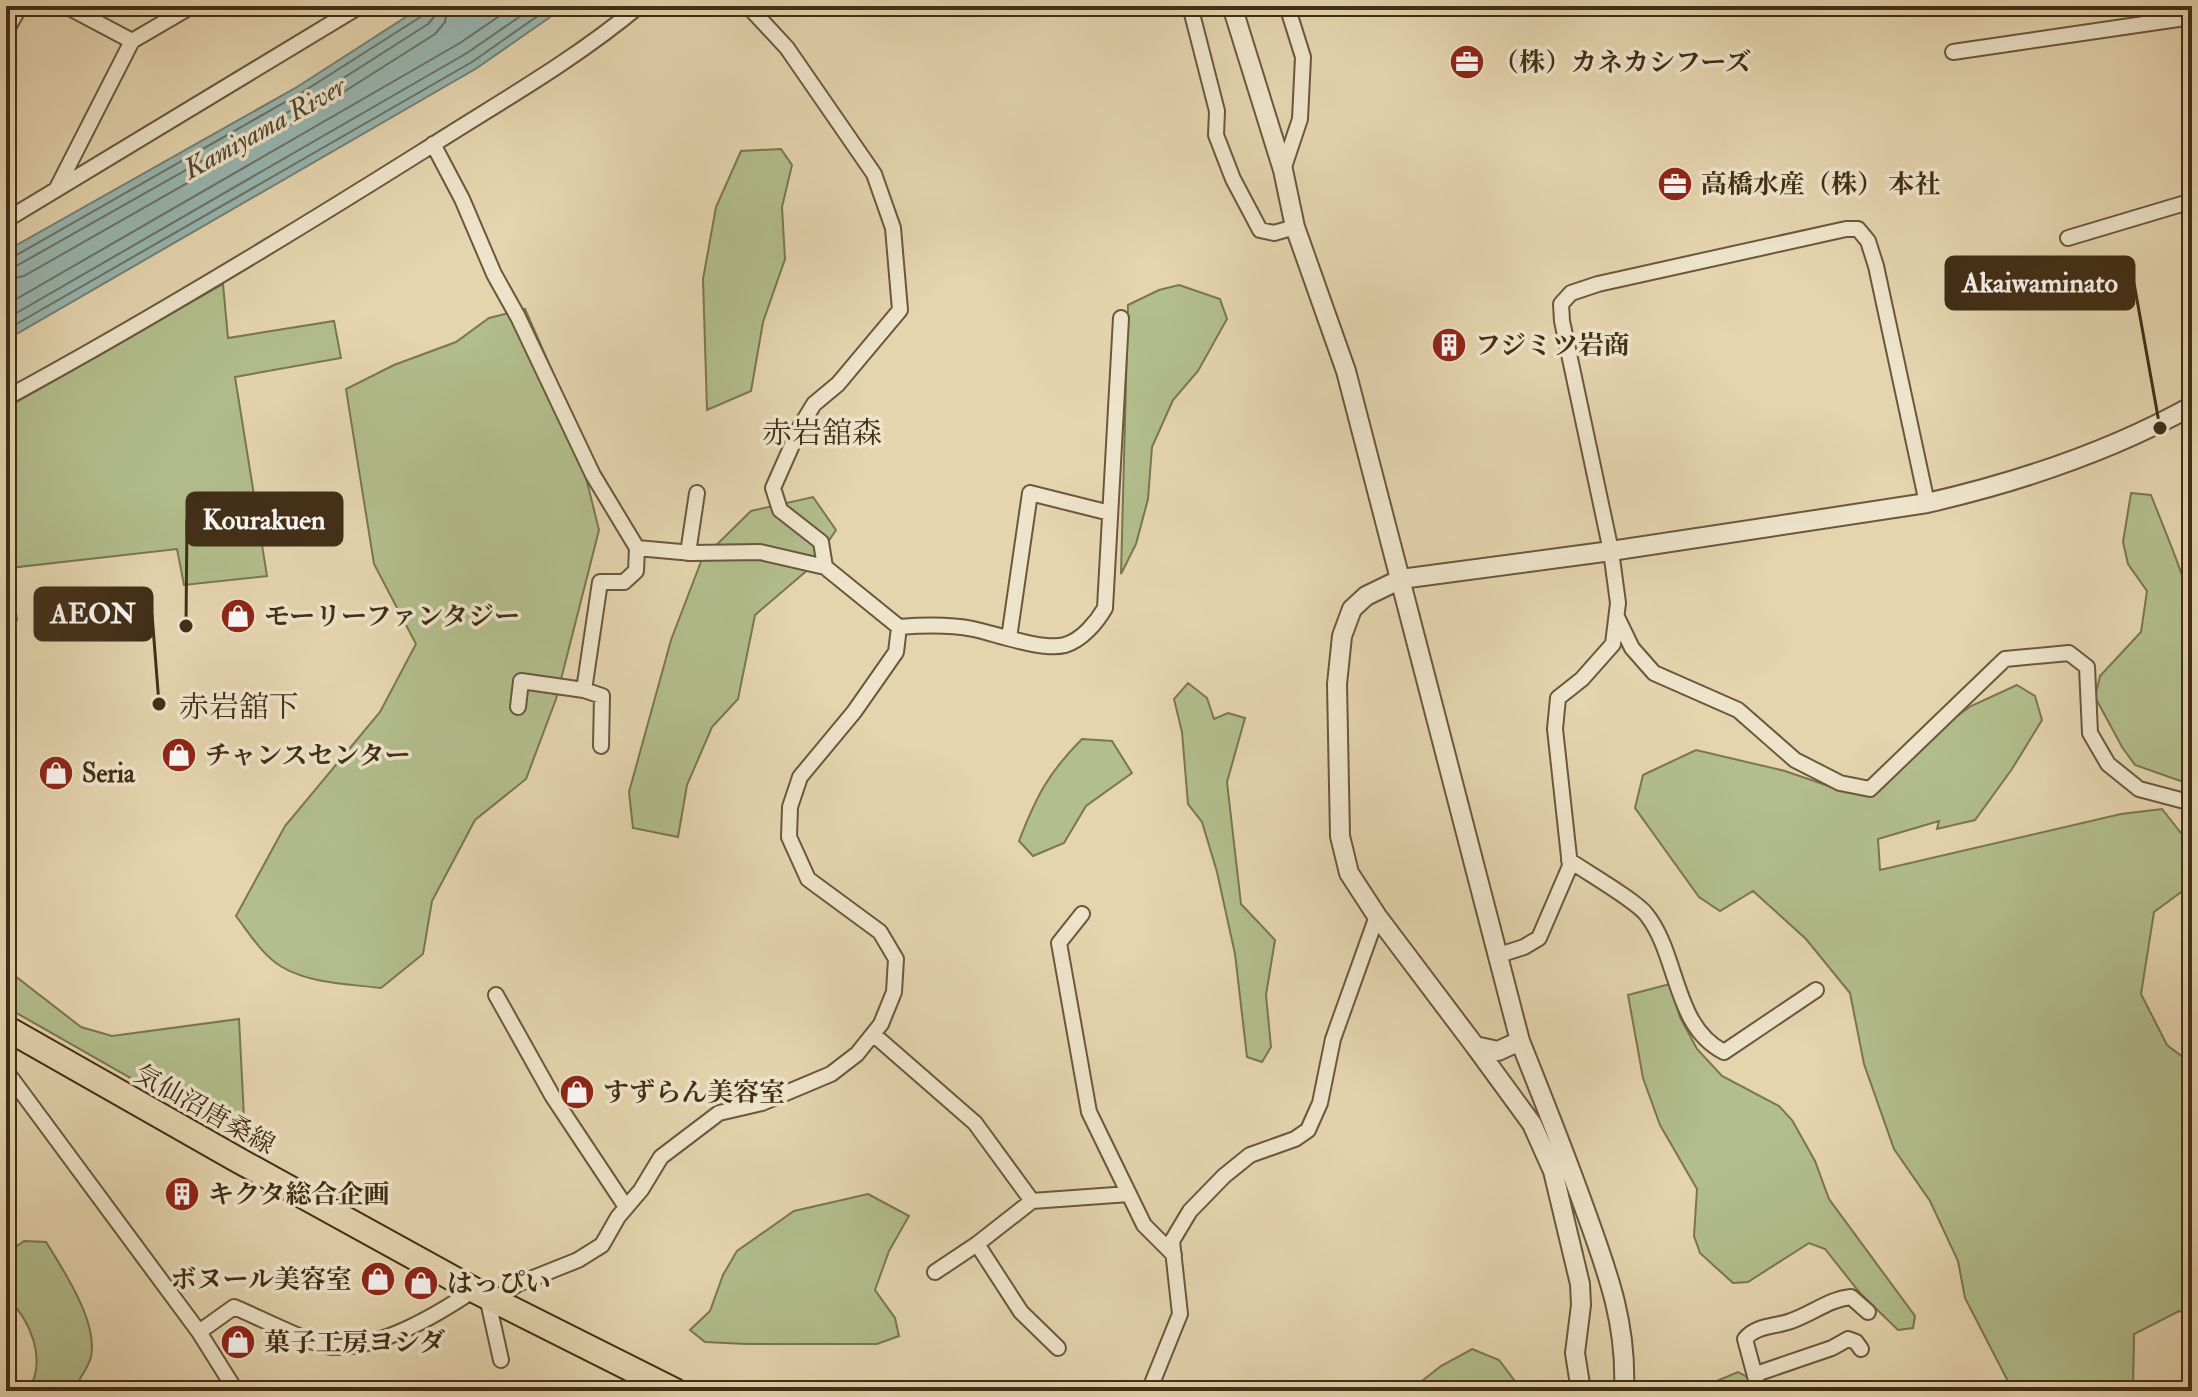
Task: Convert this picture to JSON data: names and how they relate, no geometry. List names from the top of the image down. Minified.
{"streets":{"main road":["気仙沼唐桑線"]},"districts":["赤岩舘森","赤岩舘下"],"water":["Kamiyama River"],"places":{"office":["（株）カネカシフーズ","高橋水産（株） 本社"],"building":["フジミツ岩商","キクタ総合企画"],"other":["Akaiwaminato","Kourakuen","AEON"],"shop":["モーリーファンタジー","チャンスセンター","Seria","すずらん美容室","ボヌール美容室","はっぴい","菓子工房ヨシダ"]}}
